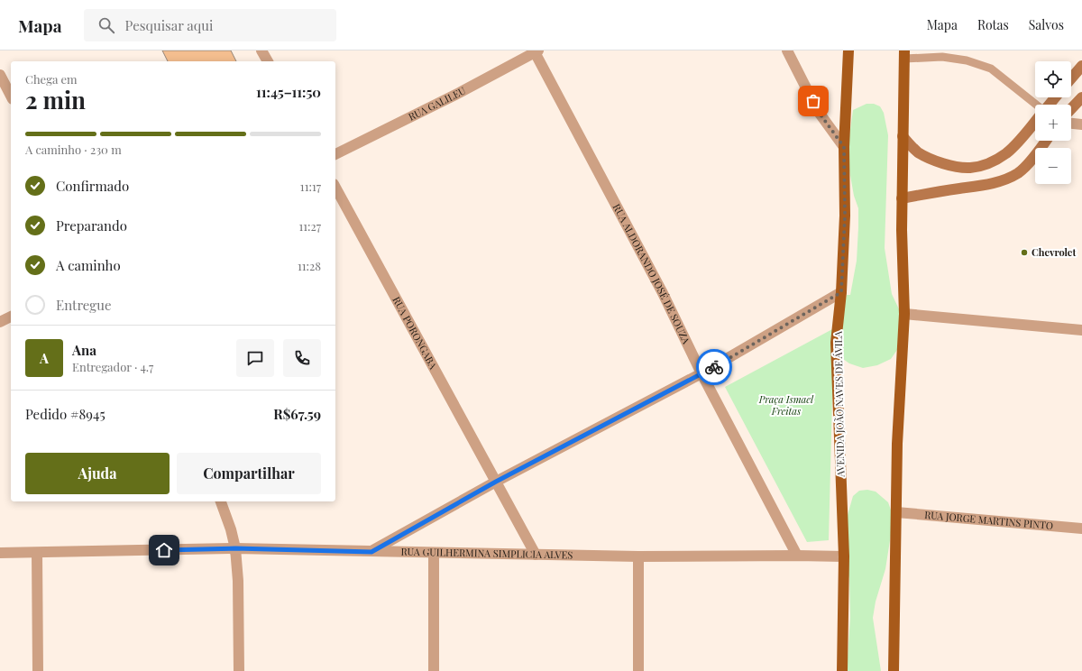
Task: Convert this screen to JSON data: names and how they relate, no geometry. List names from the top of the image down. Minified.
{"streets":{"main road":["AVENIDA JOÃO NAVES DE ÁVILA"],"street":["RUA GALILEU","RUA ALDORANDO JOSÉ DE SOUZA","RUA PORONGABA","RUA JORGE MARTINS PINTO","RUA GUILHERMINA SIMPLICIA ALVES"]},"crossings":[["RUA GALILEU","RUA ALDORANDO JOSÉ DE SOUZA"],["RUA ALDORANDO JOSÉ DE SOUZA","RUA GUILHERMINA SIMPLICIA ALVES"],["RUA PORONGABA","RUA GUILHERMINA SIMPLICIA ALVES"],["AVENIDA JOÃO NAVES DE ÁVILA","RUA GUILHERMINA SIMPLICIA ALVES"]],"parks":["Praça Ismael Freitas"],"places":["Chevrolet"],"page":{"header":"Mapa","search":"Pesquisar aqui","nav":["Mapa","Rotas","Salvos"],"map_buttons":["+","−"],"heading":["2 min","Chega em","11:45–11:50"],"panel":["Ana","Entregador · 4.7","Pedido #8945","R$67.59"],"bar":"A caminho · 230 m","list":[["Confirmado","11:17"],["Preparando","11:27"],["A caminho","11:28"],"Entregue"],"round":"A","buttons":["Ajuda","Compartilhar"]}}
